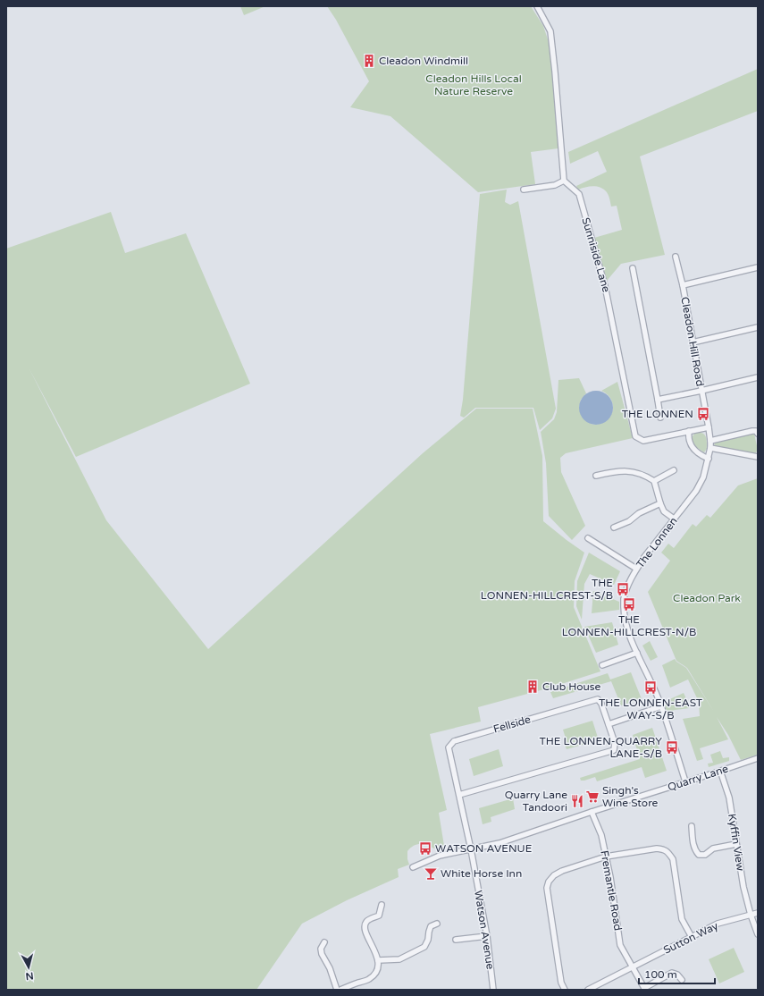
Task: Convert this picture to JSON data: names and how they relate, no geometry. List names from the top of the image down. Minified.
{"streets":{"street":["Sunniside Lane","Cleadon Hill Road","The Lonnen","Fellside","Quarry Lane","Kyffin View","Fremantle Road","Watson Avenue","Sutton Way"]},"crossings":[["Sunniside Lane","Cleadon Hill Road"],["Sunniside Lane","The Lonnen"],["Cleadon Hill Road","The Lonnen"],["The Lonnen","Quarry Lane"],["Fellside","Watson Avenue"],["Quarry Lane","Kyffin View"],["Quarry Lane","Fremantle Road"],["Quarry Lane","Watson Avenue"],["Kyffin View","Sutton Way"],["Fremantle Road","Sutton Way"]],"parks":["Cleadon Hills Local Nature Reserve","Cleadon Park"],"places":{"building":["Cleadon Windmill","Club House"],"bus stop":["THE LONNEN","THE LONNEN-HILLCREST-S/B","THE LONNEN-HILLCREST-N/B","THE LONNEN-EAST WAY-S/B","THE LONNEN-QUARRY LANE-S/B","WATSON AVENUE"],"supermarket":["Singh's Wine Store"],"restaurant":["Quarry Lane Tandoori"],"bar":["White Horse Inn"]},"scale_bar":"100 m","north":"bottom"}
